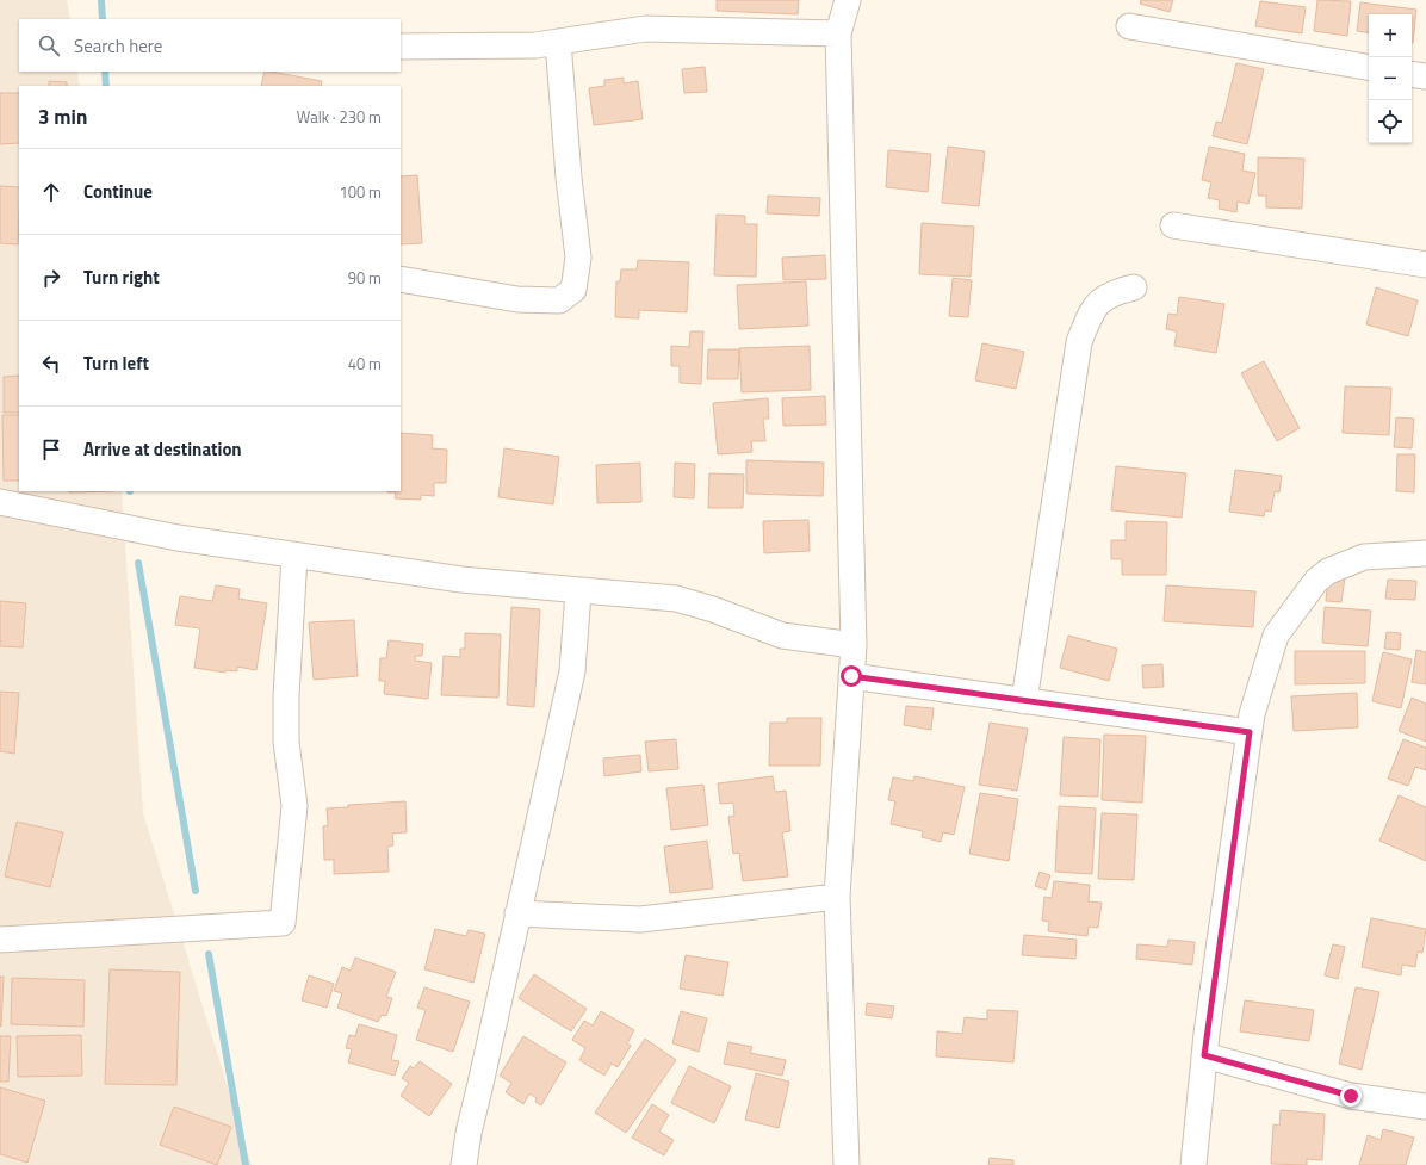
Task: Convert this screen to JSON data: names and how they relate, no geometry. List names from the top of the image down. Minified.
{"page":{"map_buttons":["+","−"],"search":"Search here","heading":["3 min","Walk · 230 m"],"list":[["Continue","100 m"],["Turn right","90 m"],["Turn left","40 m"],"Arrive at destination"]}}
